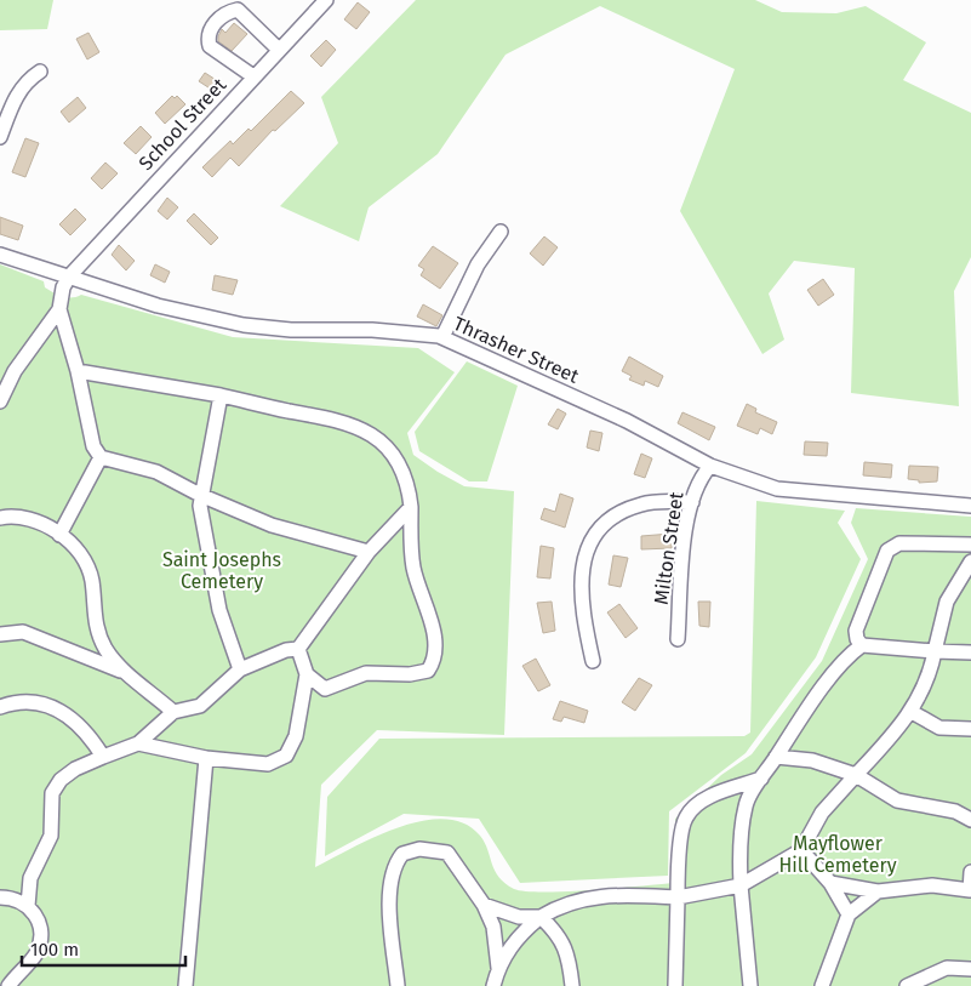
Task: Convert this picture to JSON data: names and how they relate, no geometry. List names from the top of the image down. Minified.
{"streets":{"street":["School Street","Thrasher Street","Milton Street"]},"crossings":[["School Street","Thrasher Street"],["Thrasher Street","Milton Street"]],"parks":["Saint Josephs Cemetery","Mayflower Hill Cemetery"],"scale_bar":"100 m"}
